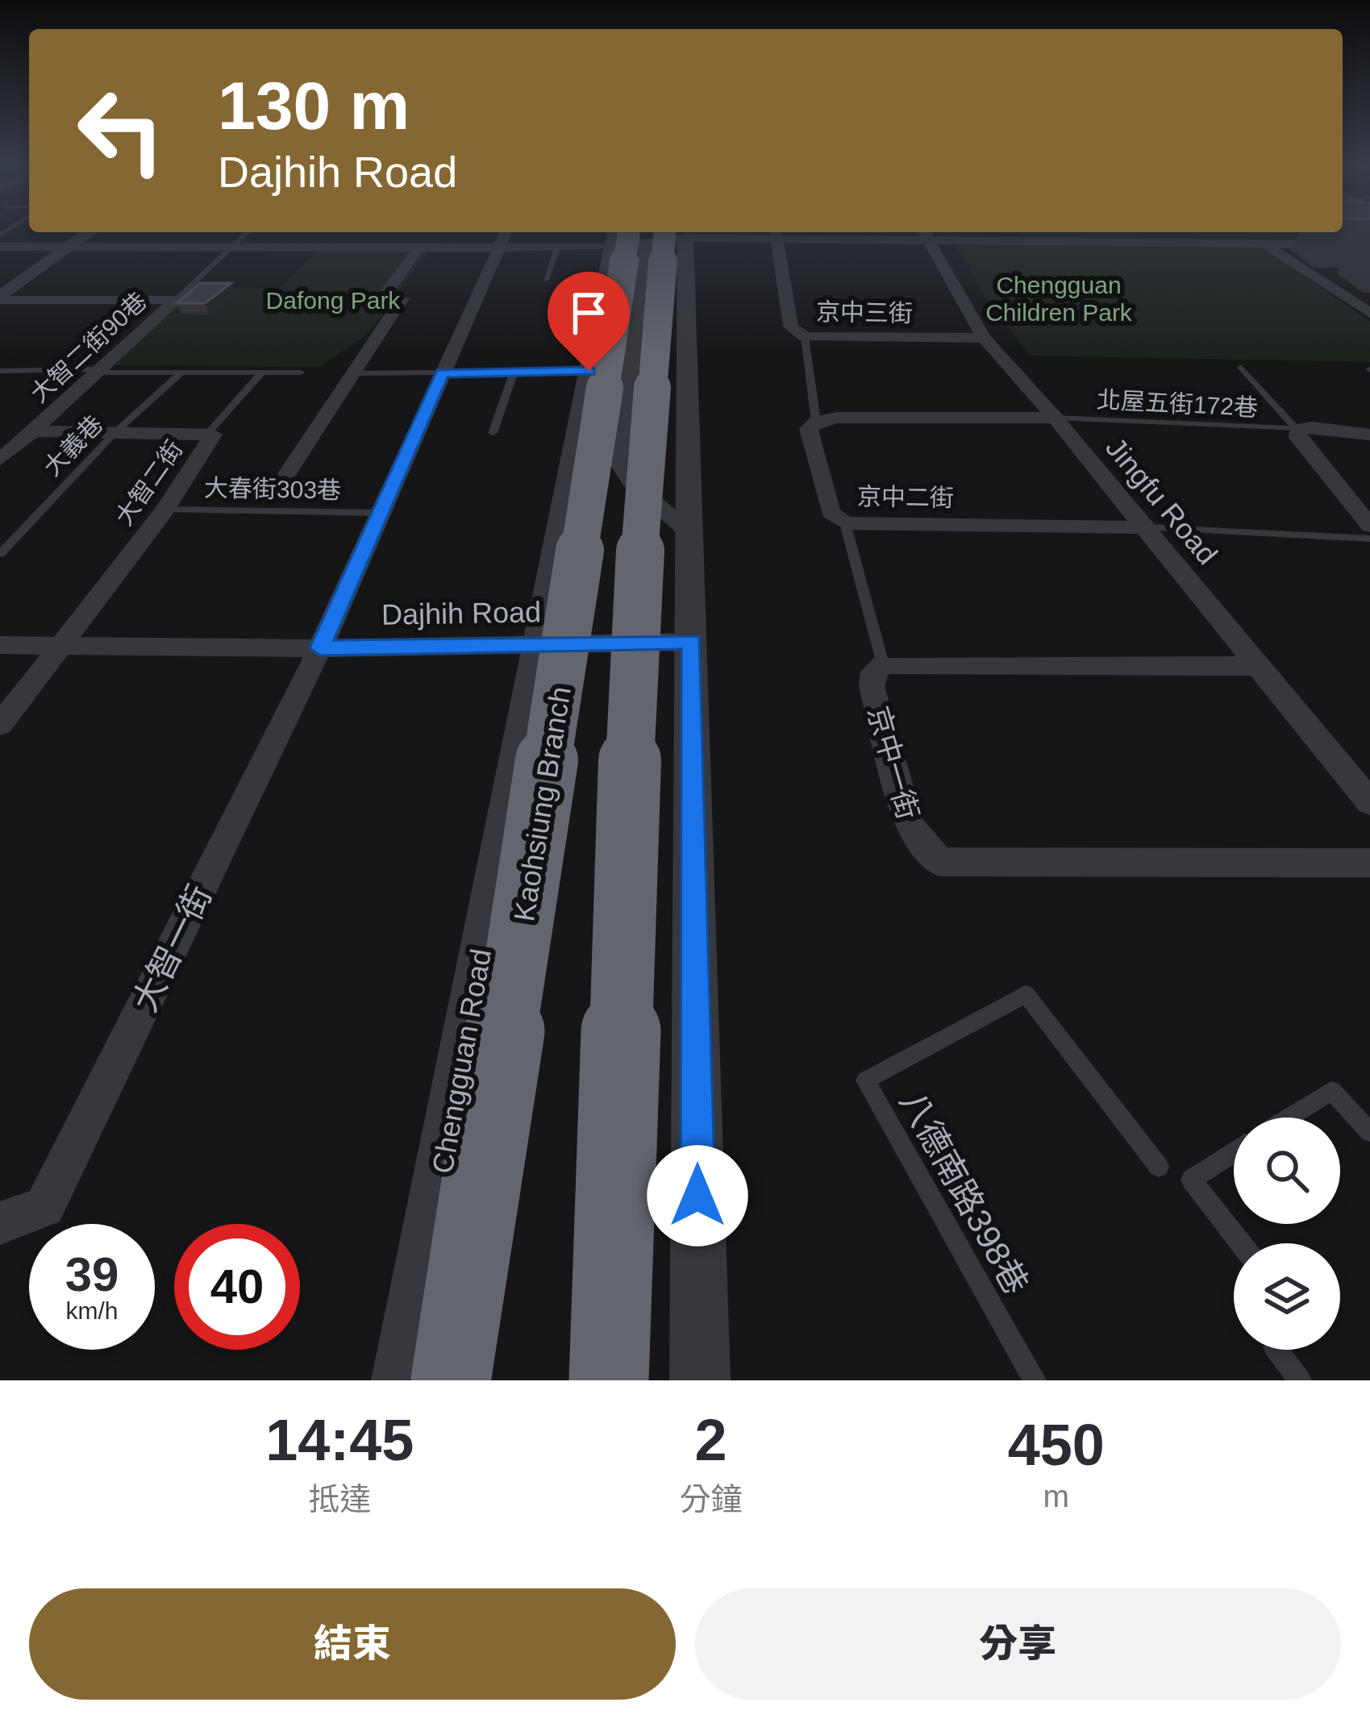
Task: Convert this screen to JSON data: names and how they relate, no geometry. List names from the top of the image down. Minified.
{"streets":{"highway":["Kaohsiung Branch"],"street":["京中三街","大智二街90巷","大智二街","京中二街","Jingfu Road","Dajhih Road","京中一街","大智一街","Chengguan Road"],"lane":["北屋五街172巷","大義巷","大春街303巷","八德南路398巷"]},"crossings":[["京中三街","Jingfu Road"],["大智二街90巷","大智二街"],["北屋五街172巷","Jingfu Road"],["大義巷","大智二街"],["大智二街","大春街303巷"],["大智二街","Dajhih Road"],["大春街303巷","大智一街"],["京中二街","Jingfu Road"],["Jingfu Road","京中一街"],["Dajhih Road","大智一街"],["Dajhih Road","Chengguan Road"],["Kaohsiung Branch","Chengguan Road"]],"parks":["Chengguan Children Park","Dafong Park"],"page":{"turn":["130 m","Dajhih Road"],"speed":"39 km/h","limit":"40","eta":["14:45","抵達","2","分鐘","450","m"],"buttons":["結束","分享"]}}
